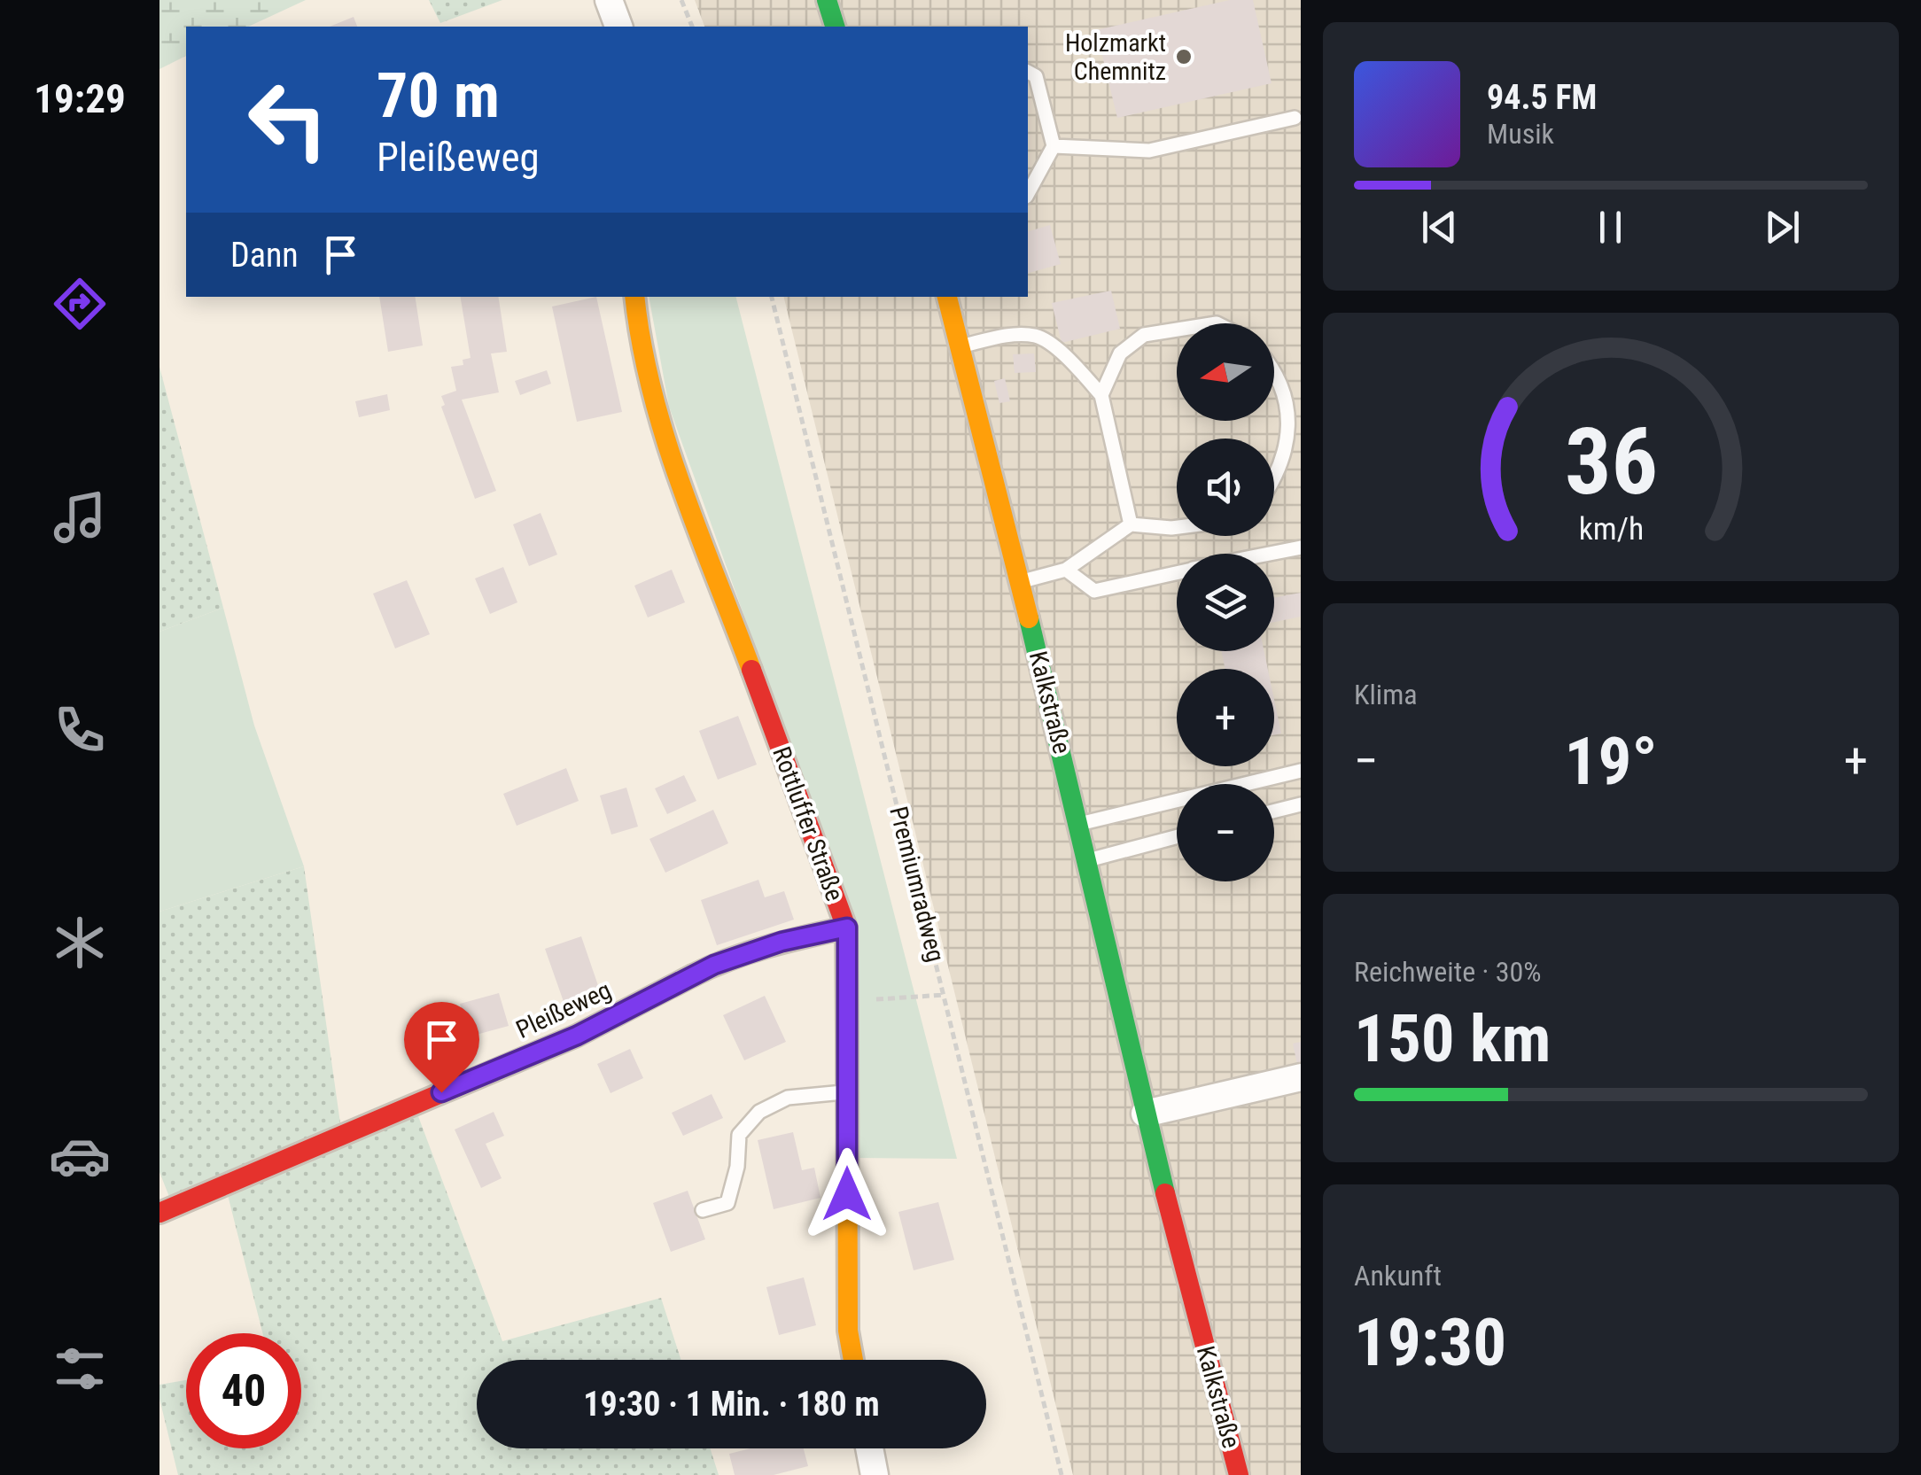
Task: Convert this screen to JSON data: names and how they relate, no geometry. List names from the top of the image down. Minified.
{"streets":{"street":["Kalkstraße","Rottluffer Straße","Pleißeweg"],"path":["Premiumradweg"]},"crossings":[["Rottluffer Straße","Pleißeweg"]],"places":["Holzmarkt Chemnitz"],"north":"left","page":{"tabs":"19:29","turn":["70 m","Pleißeweg"],"song":["94.5 FM","Musik"],"then":"Dann","map_buttons":["+","−"],"tile":["Klima",["Reichweite · 30%","150 km"],["Ankunft","19:30"]],"heat":["−","19°","+"],"limit":"40","trip":"19:30 · 1 Min. · 180 m","gauge":["36","km/h"]}}
